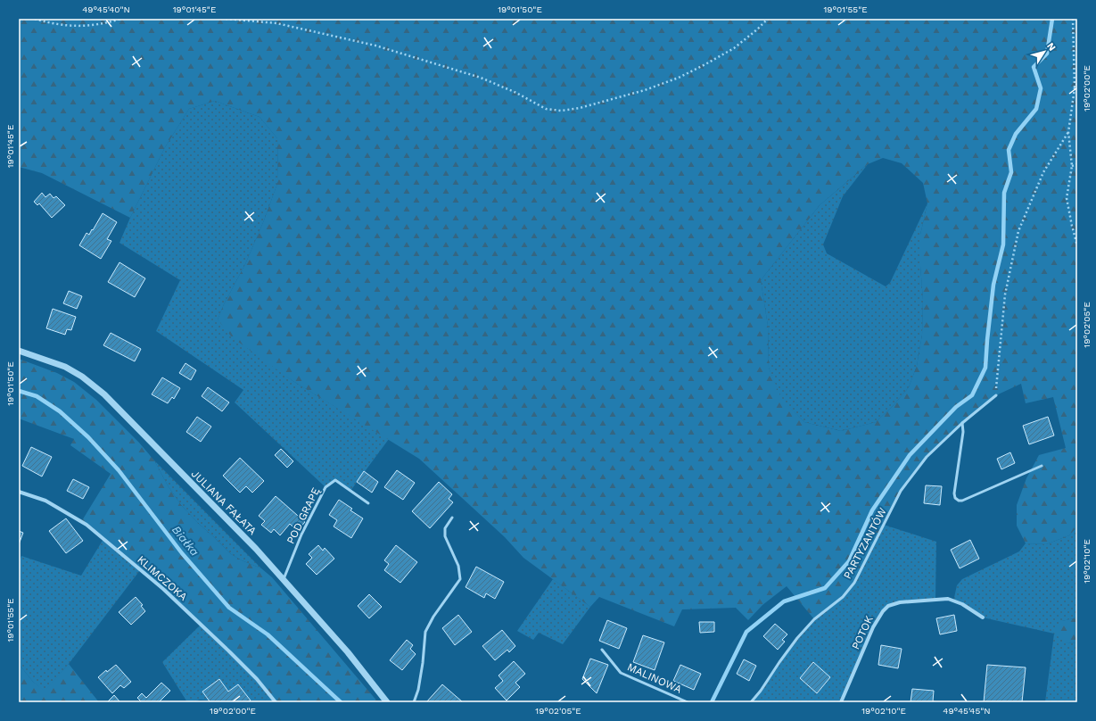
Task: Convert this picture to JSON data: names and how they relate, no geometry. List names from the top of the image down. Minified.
{"streets":{"street":["JULIANA FAŁATA","KLIMCZOKA","POTOK"],"lane":["POD GRAPĘ","PARTYZANTÓW","MALINOWA"]},"crossings":[["JULIANA FAŁATA","POD GRAPĘ"]],"water":["Białka"],"north":"top right","coordinates":["49°45'40\"N","19°01'45\"E","19°01'50\"E","19°01'55\"E","19°02'00\"E","19°02'05\"E","19°02'10\"E","49°45'45\"N"]}
